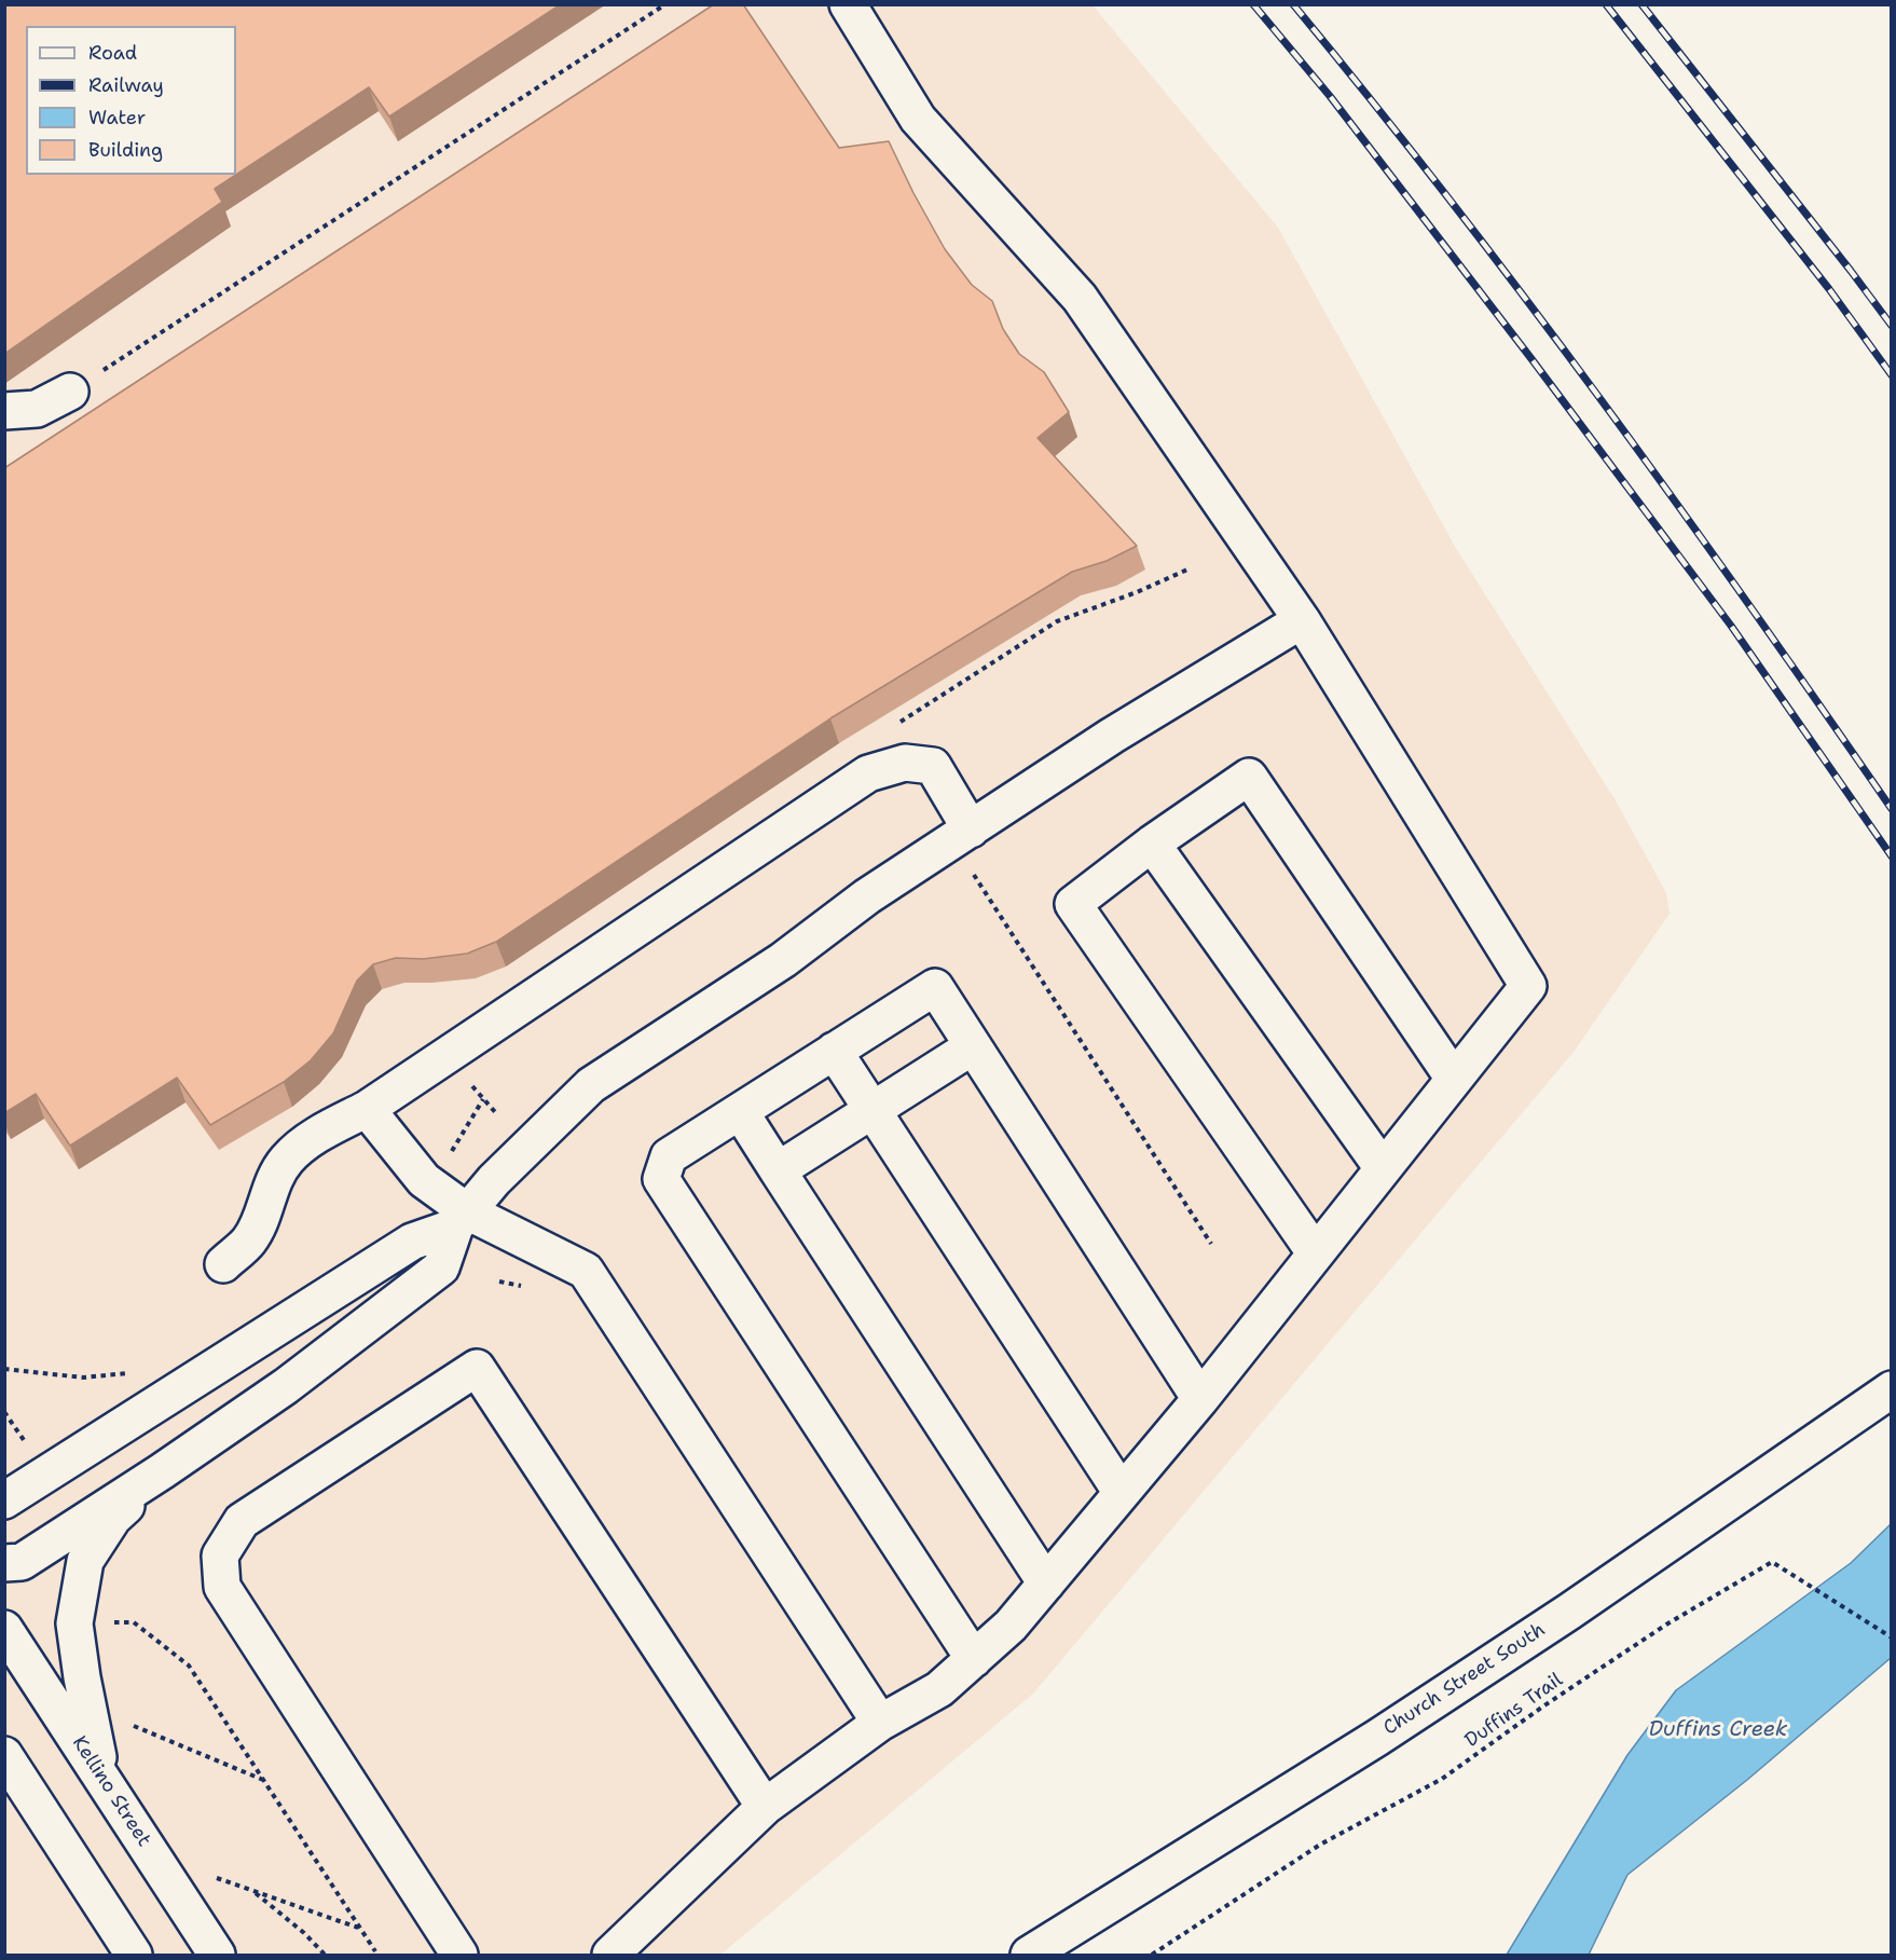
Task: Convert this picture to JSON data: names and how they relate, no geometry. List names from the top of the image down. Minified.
{"streets":{"main road":["Church Street South","Kellino Street"],"path":["Duffins Trail"]},"water":["Duffins Creek"],"legend":["Road","Railway","Water","Building"]}
